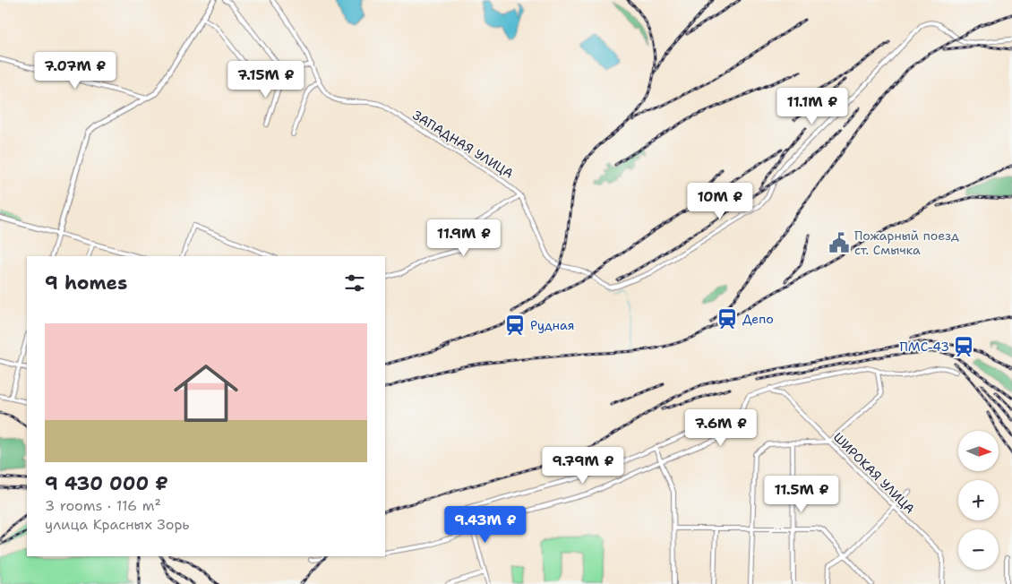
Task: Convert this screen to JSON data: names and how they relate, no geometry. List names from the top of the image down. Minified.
{"streets":{"street":["ЗАПАДНАЯ УЛИЦА","ШИРОКАЯ УЛИЦА"]},"places":{"public building":["Пожарный поезд ст. Смычка"],"station":["Депо","Рудная","ПМС-43"]},"north":"right","page":{"price":["7.07M ₽","7.15M ₽","11.1M ₽","10M ₽","11.9M ₽","7.6M ₽","9.79M ₽","11.5M ₽","9.43M ₽"],"heading":"9 homes","list":[{"name":"9 430 000 ₽","note":"3 rooms · 116 m² · улица Красных Зорь"}],"map_buttons":["+","−"]}}
